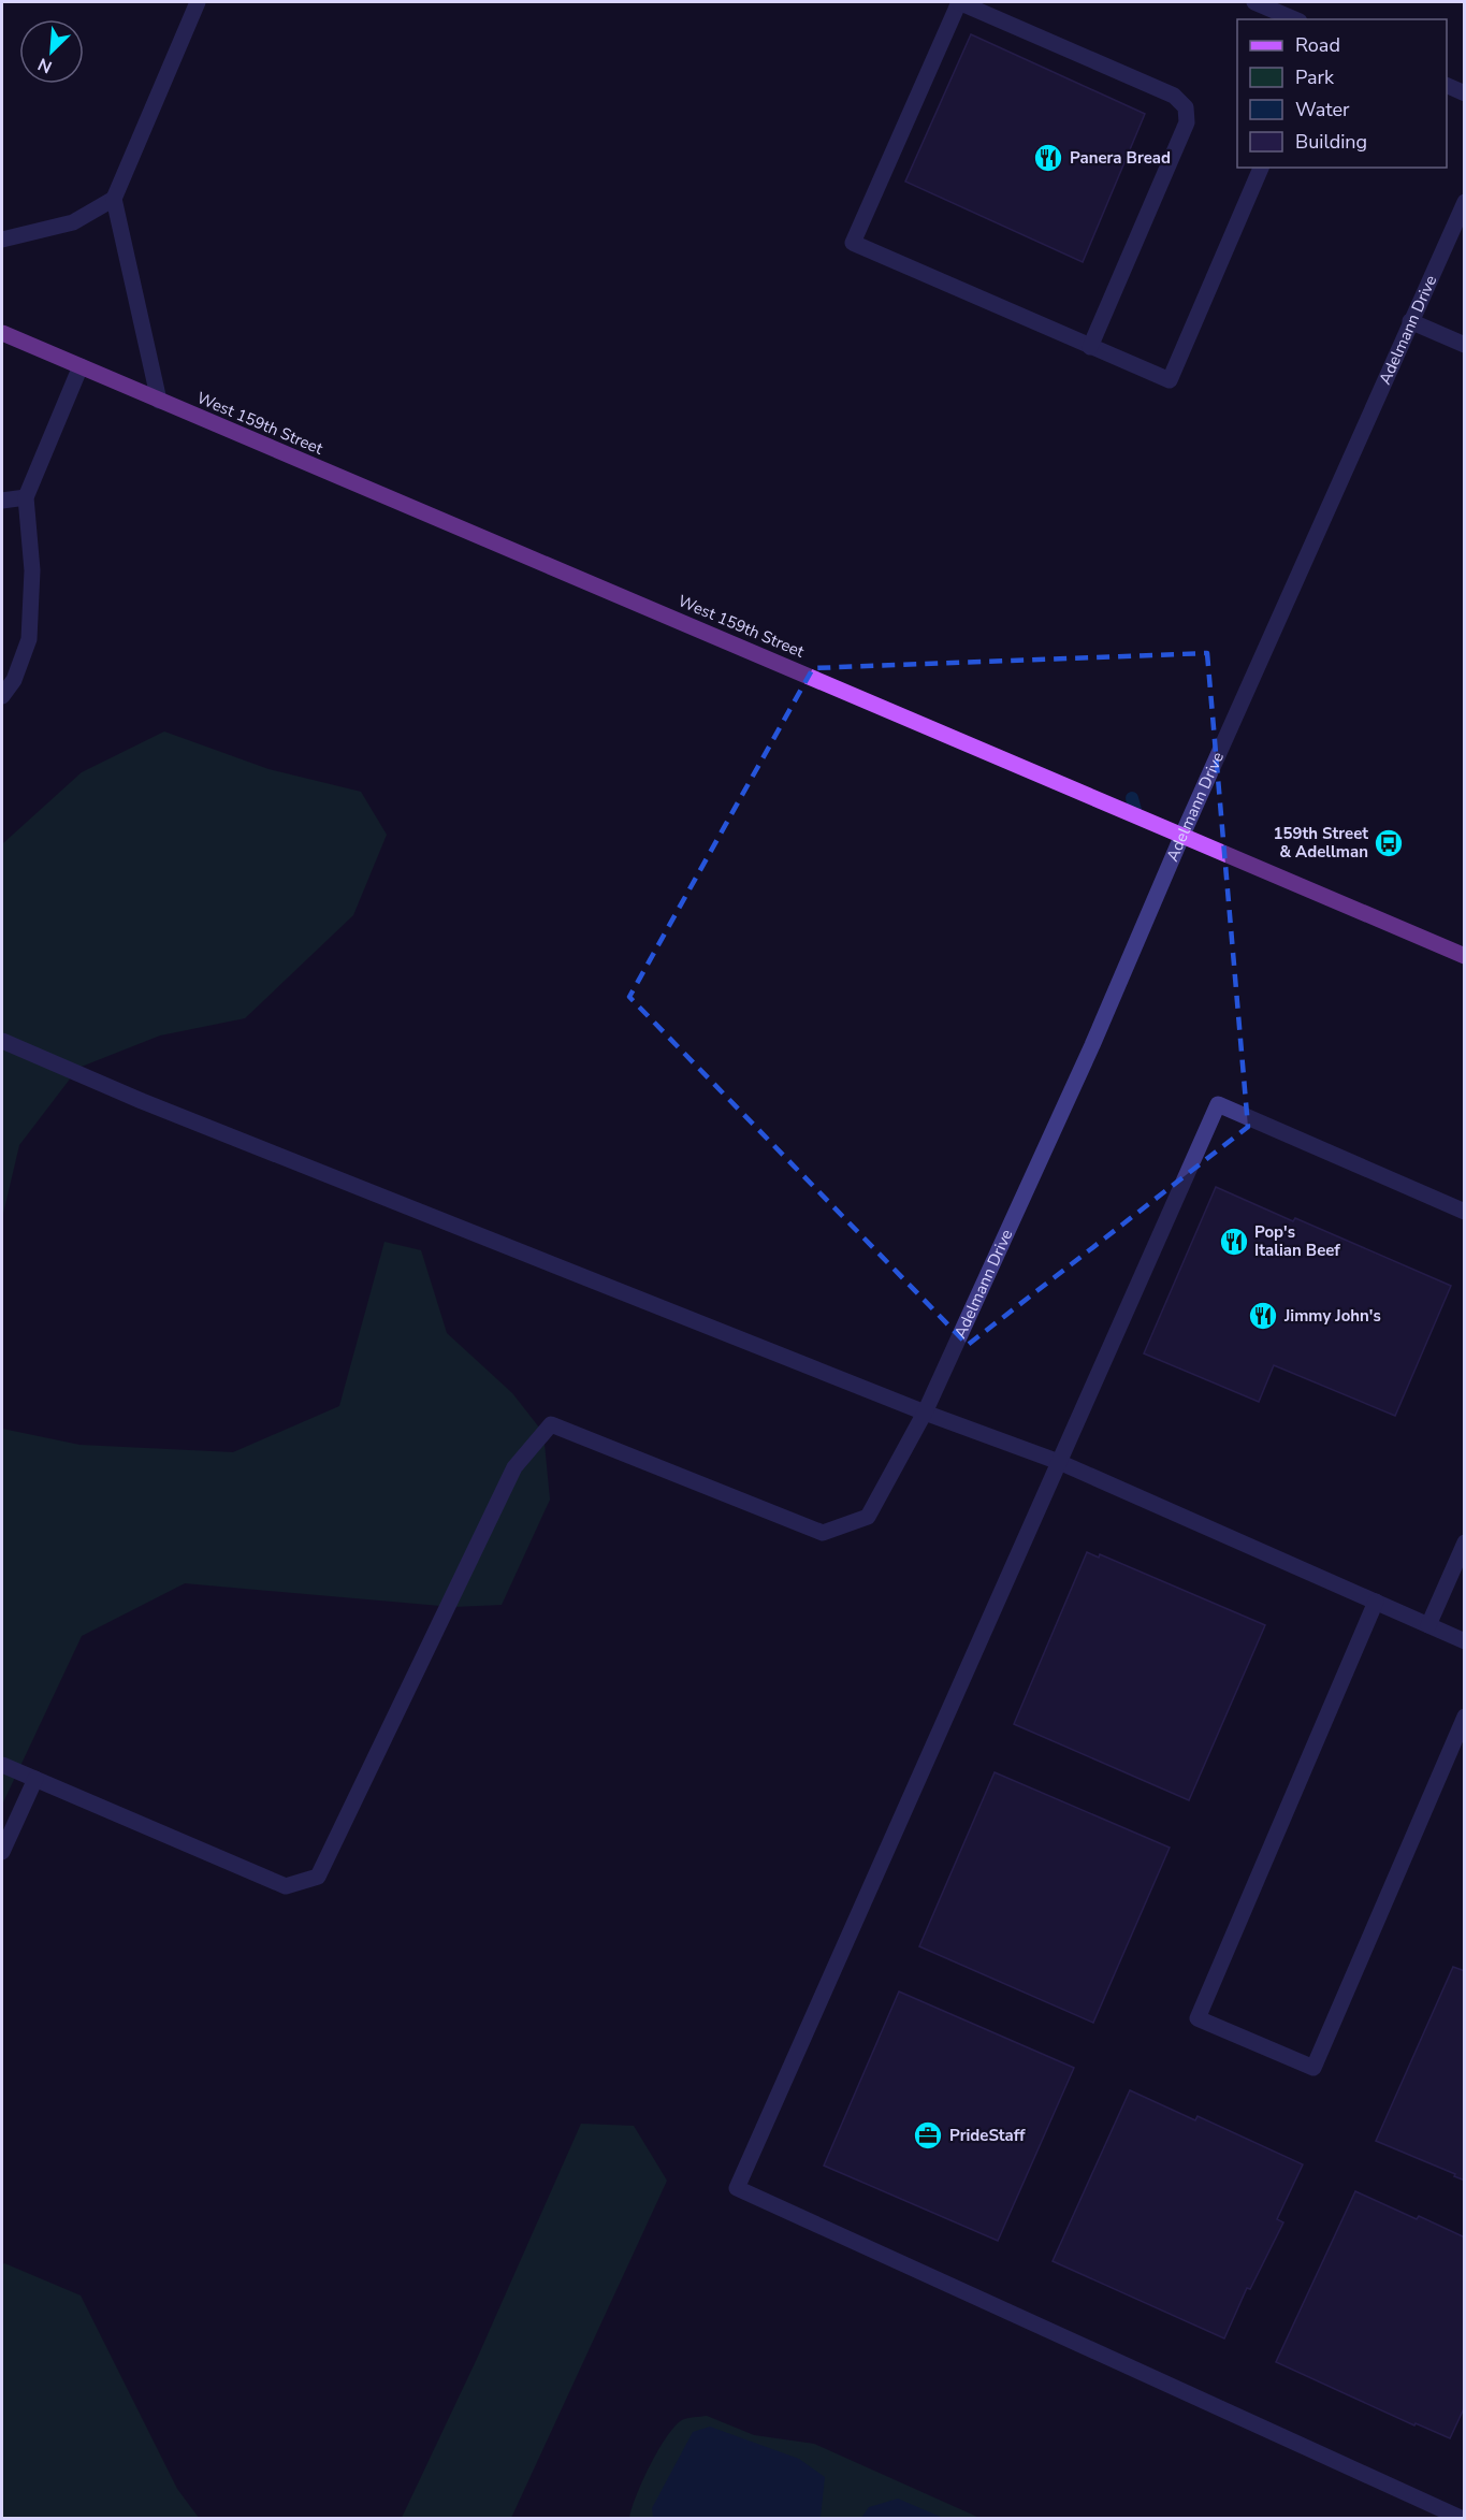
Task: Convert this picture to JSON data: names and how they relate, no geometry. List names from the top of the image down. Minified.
{"streets":{"main road":["West 159th Street"],"street":["Adelmann Drive"]},"crossings":[["Adelmann Drive","West 159th Street"]],"places":{"restaurant":["Panera Bread","Pop's Italian Beef","Jimmy John's"],"bus stop":["159th Street & Adellman"],"office":["PrideStaff"]},"legend":["Road","Park","Water","Building"],"north":"bottom left"}
